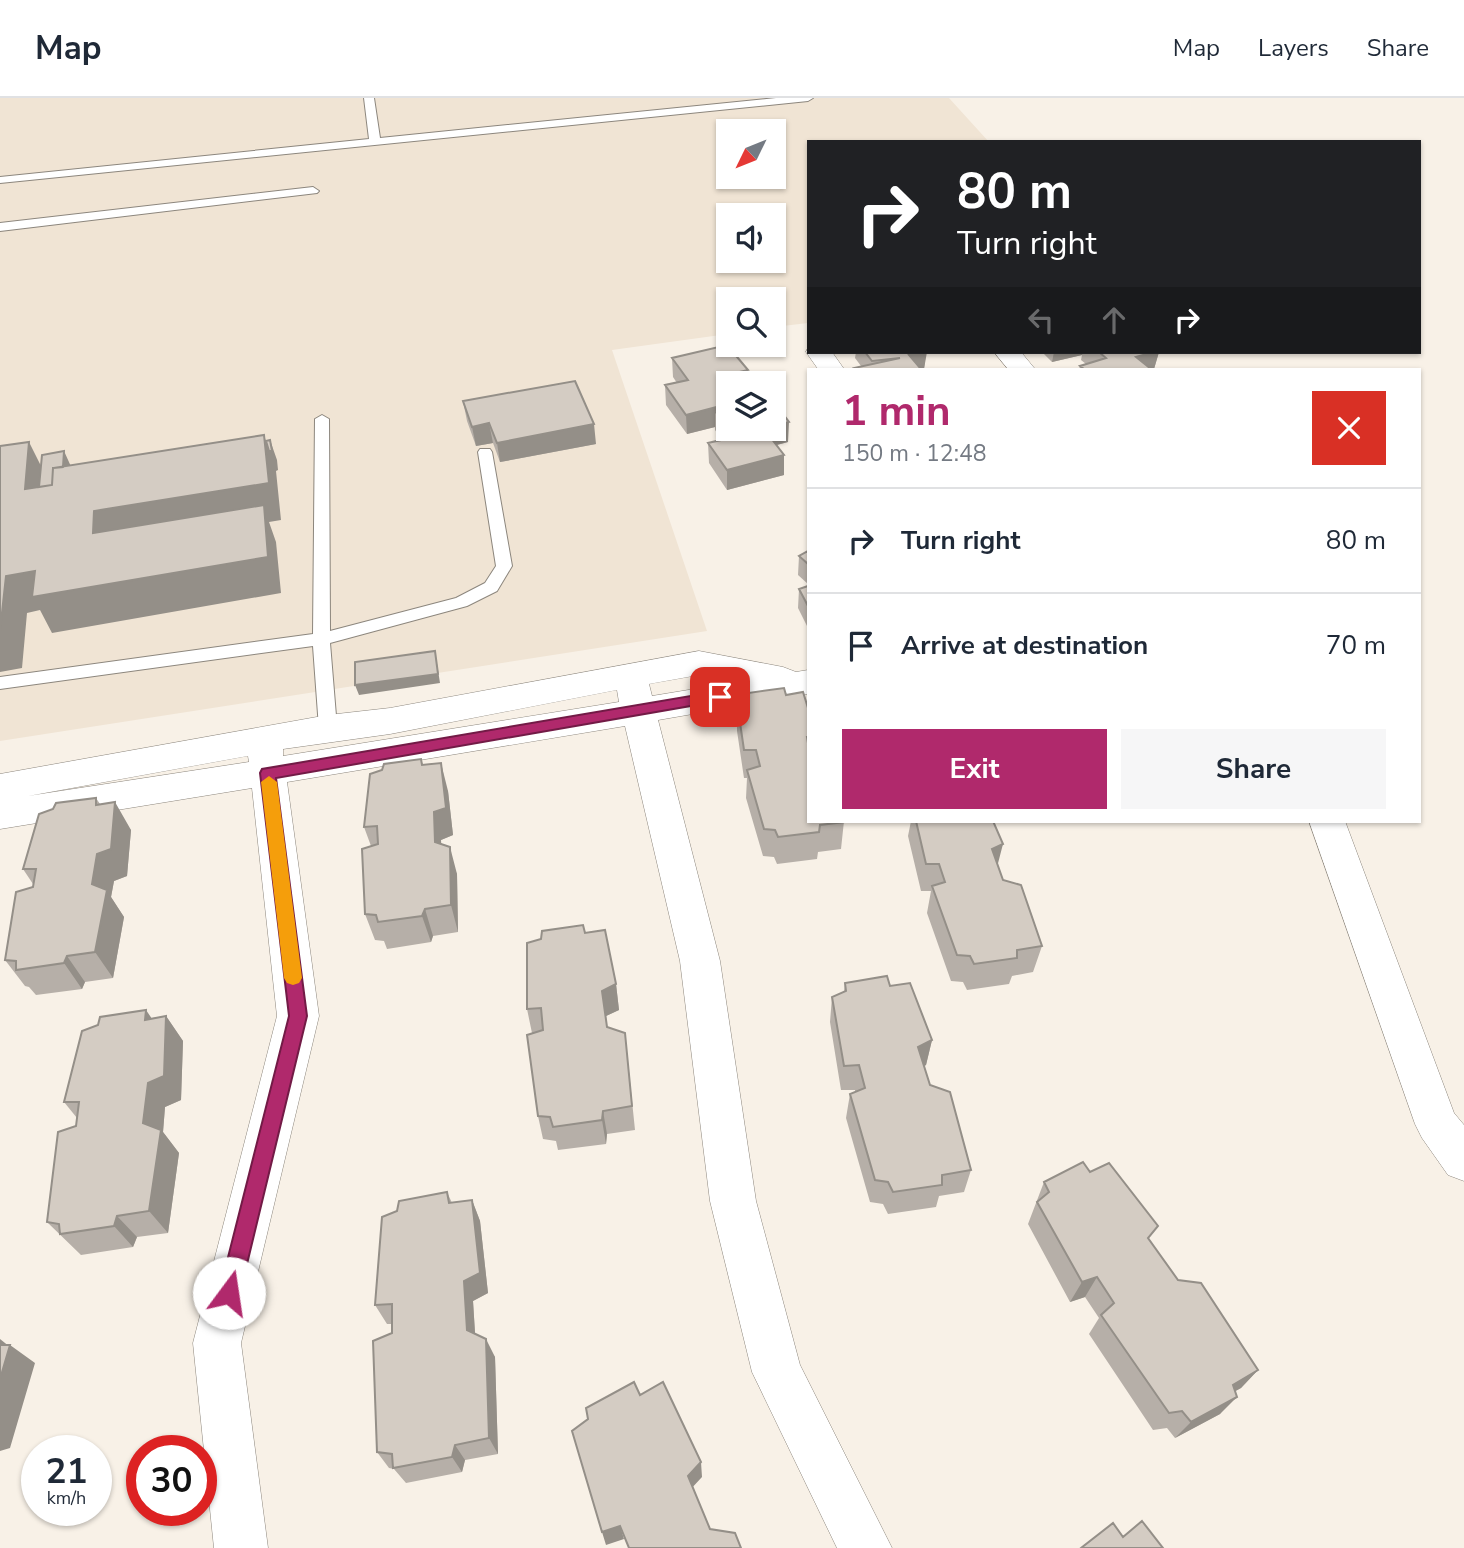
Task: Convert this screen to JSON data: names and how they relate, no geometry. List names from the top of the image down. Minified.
{"north":"bottom left","page":{"header":"Map","nav":["Map","Layers","Share"],"turn":["80 m","Turn right"],"heading":["1 min","150 m · 12:48"],"list":[{"name":"Turn right","value":"80 m"},{"name":"Arrive at destination","value":"70 m"}],"buttons":["Exit","Share"],"speed":"21 km/h","limit":"30"}}
